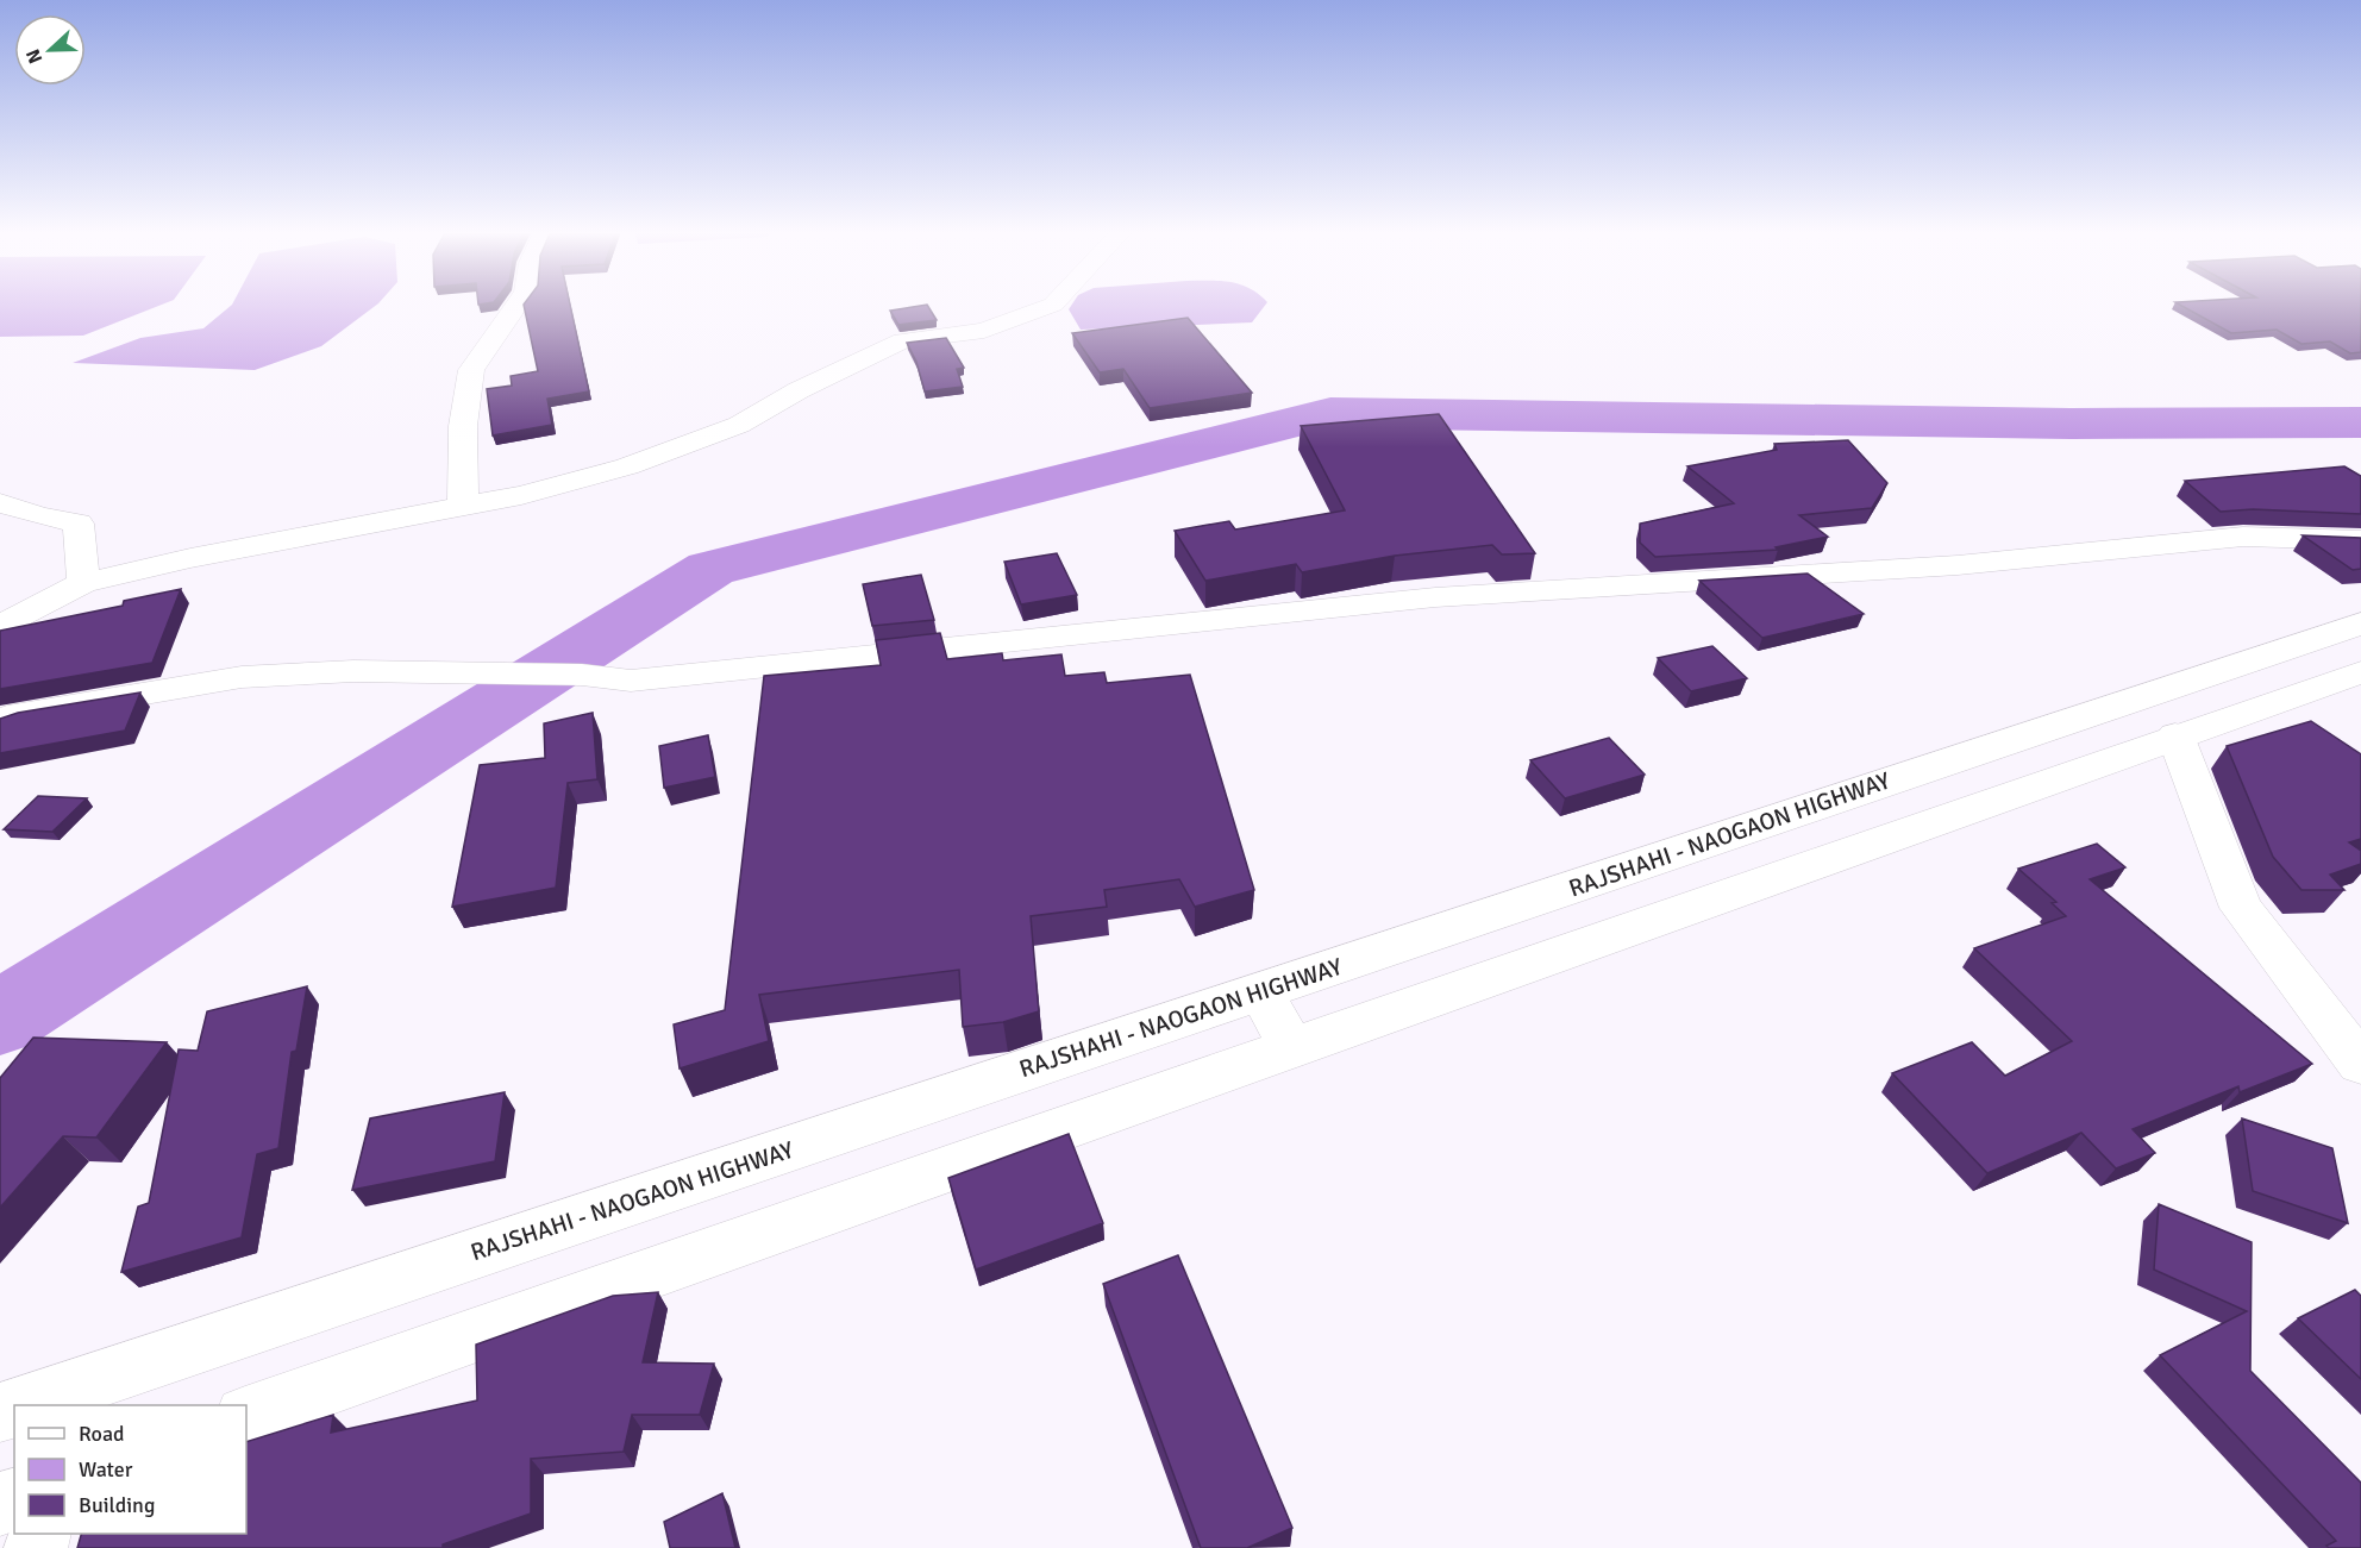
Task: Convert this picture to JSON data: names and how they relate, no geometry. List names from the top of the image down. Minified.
{"streets":{"street":["RAJSHAHI - NAOGAON HIGHWAY"]},"legend":["Road","Water","Building"],"north":"left"}
